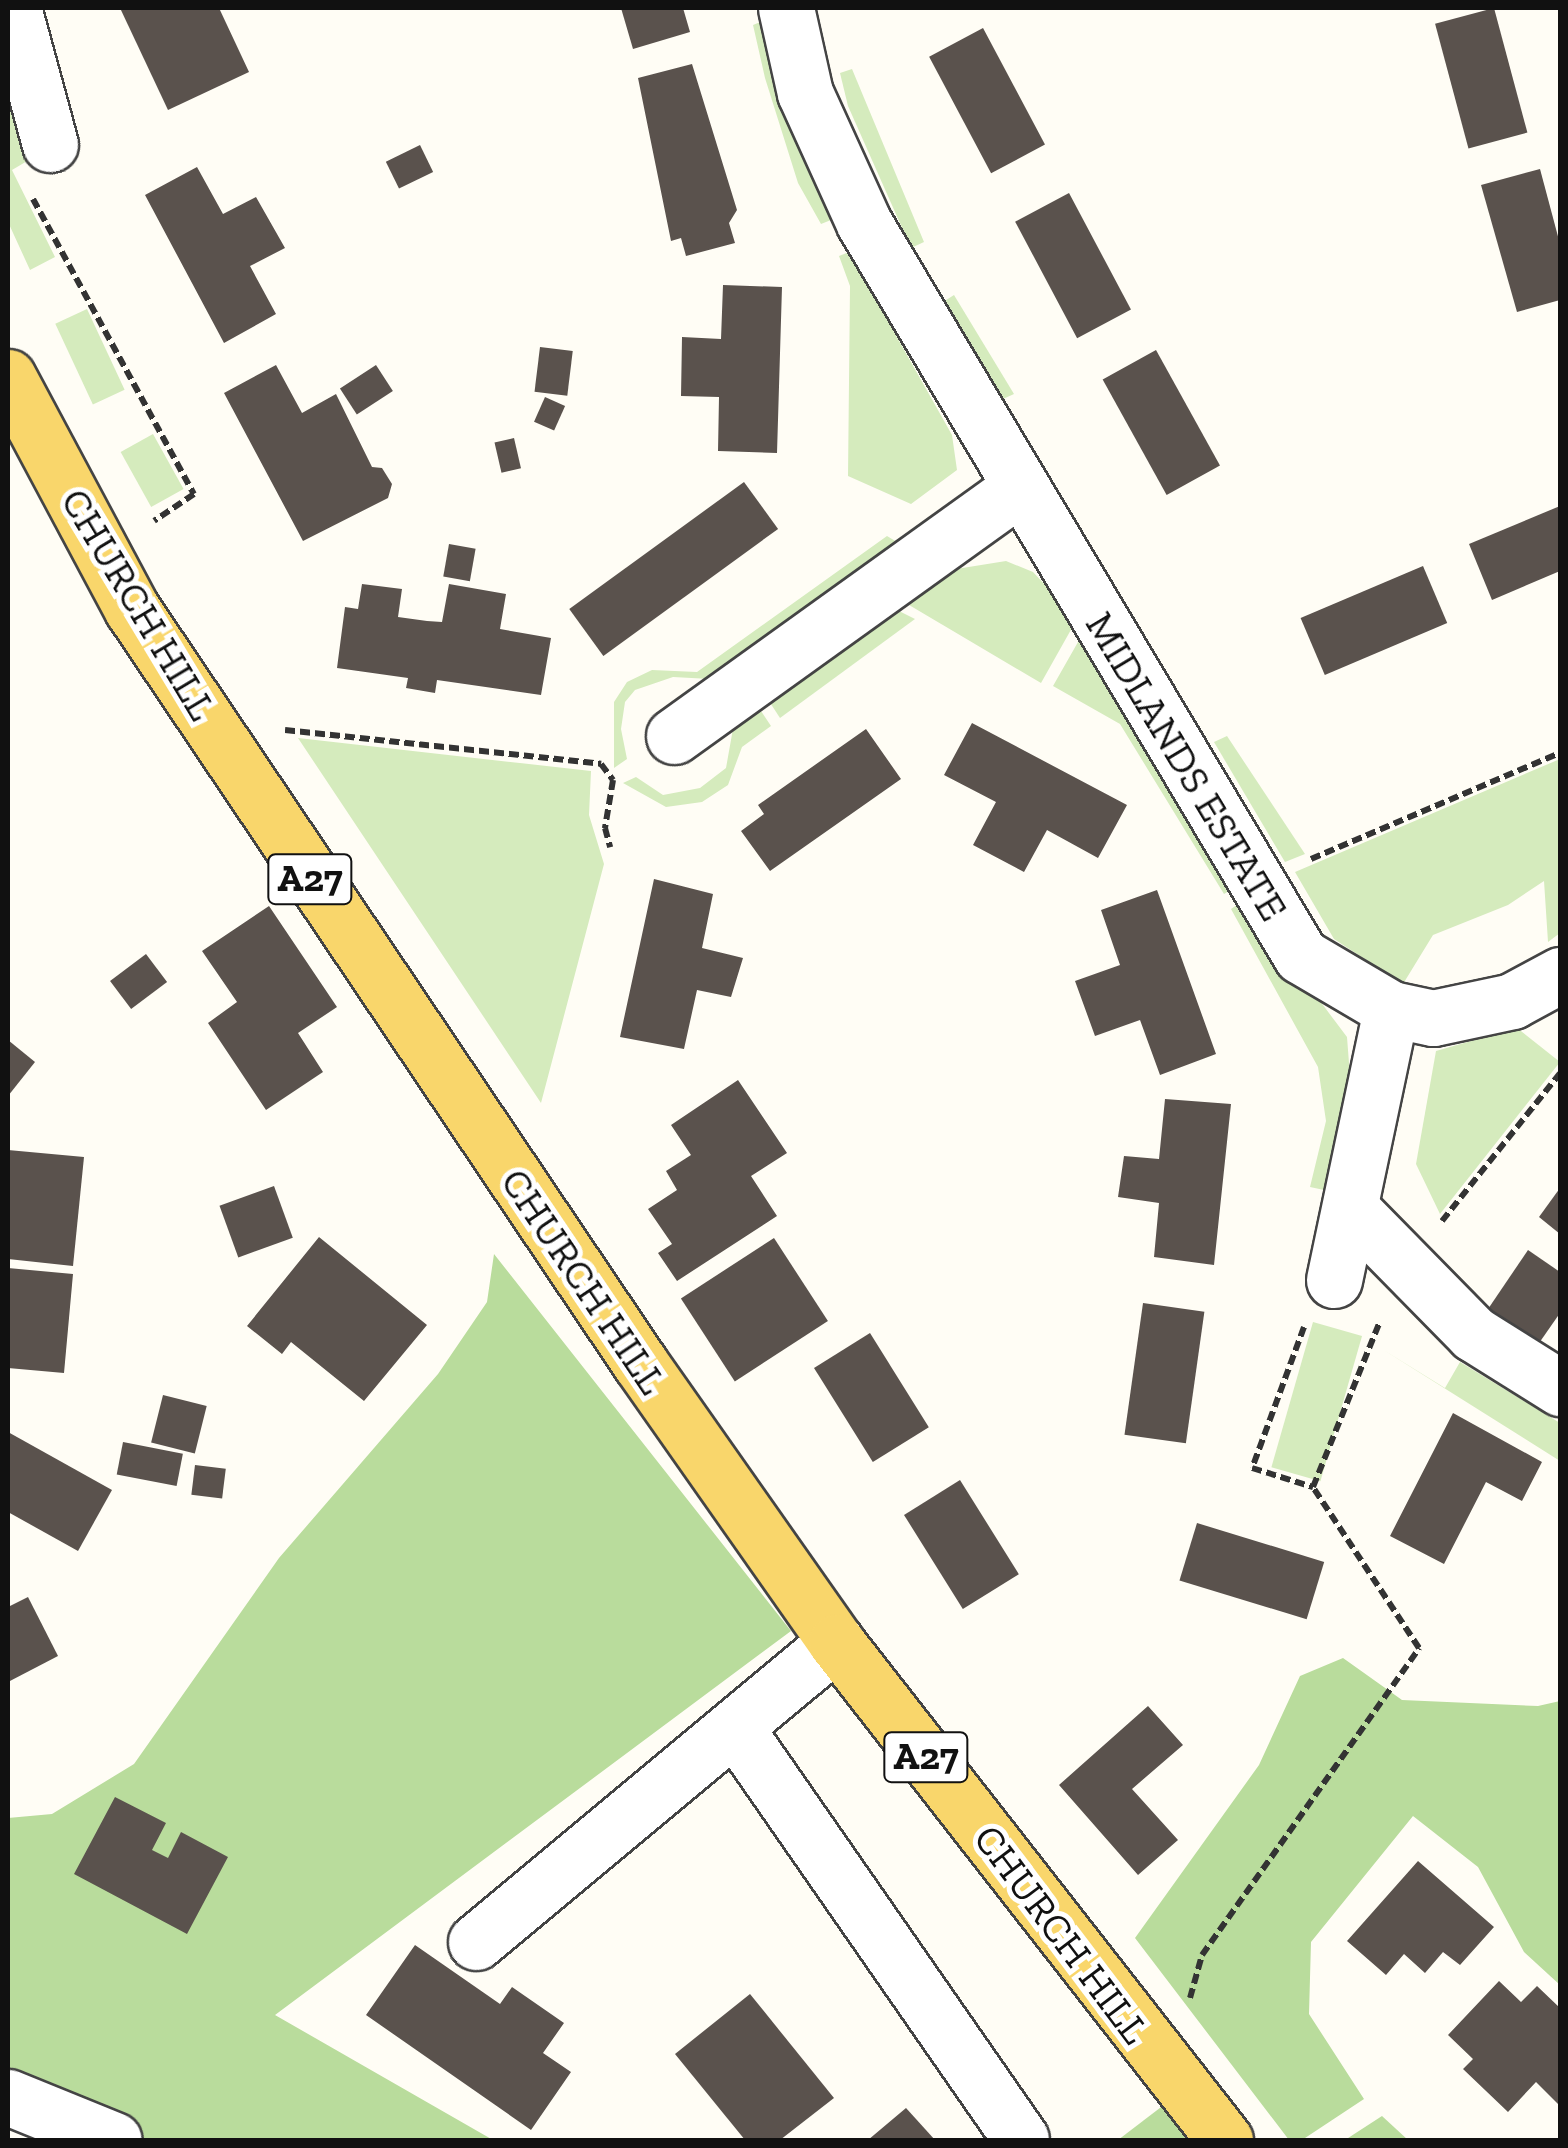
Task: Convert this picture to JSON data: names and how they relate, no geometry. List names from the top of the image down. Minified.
{"streets":{"main road":["CHURCH HILL","A27"],"street":["MIDLANDS ESTATE"]}}
